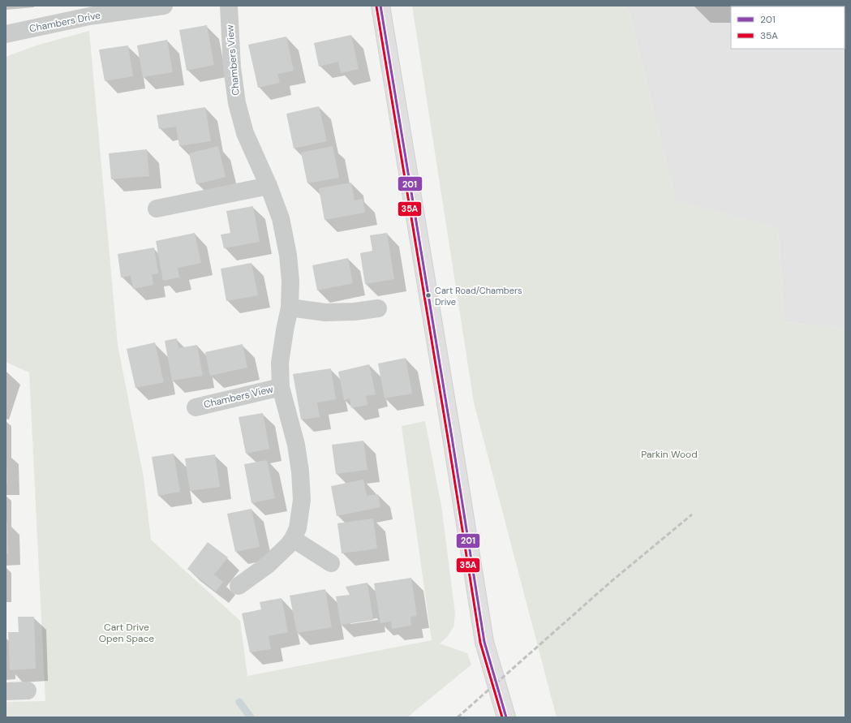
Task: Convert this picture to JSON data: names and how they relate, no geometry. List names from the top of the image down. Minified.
{"streets":{"street":["Chambers Drive","Chambers View"]},"parks":["Parkin Wood","Cart Drive Open Space"],"places":["Cart Road/Chambers Drive"],"lines":["transit line 201","transit line 35A"],"legend":["201","35A"]}
